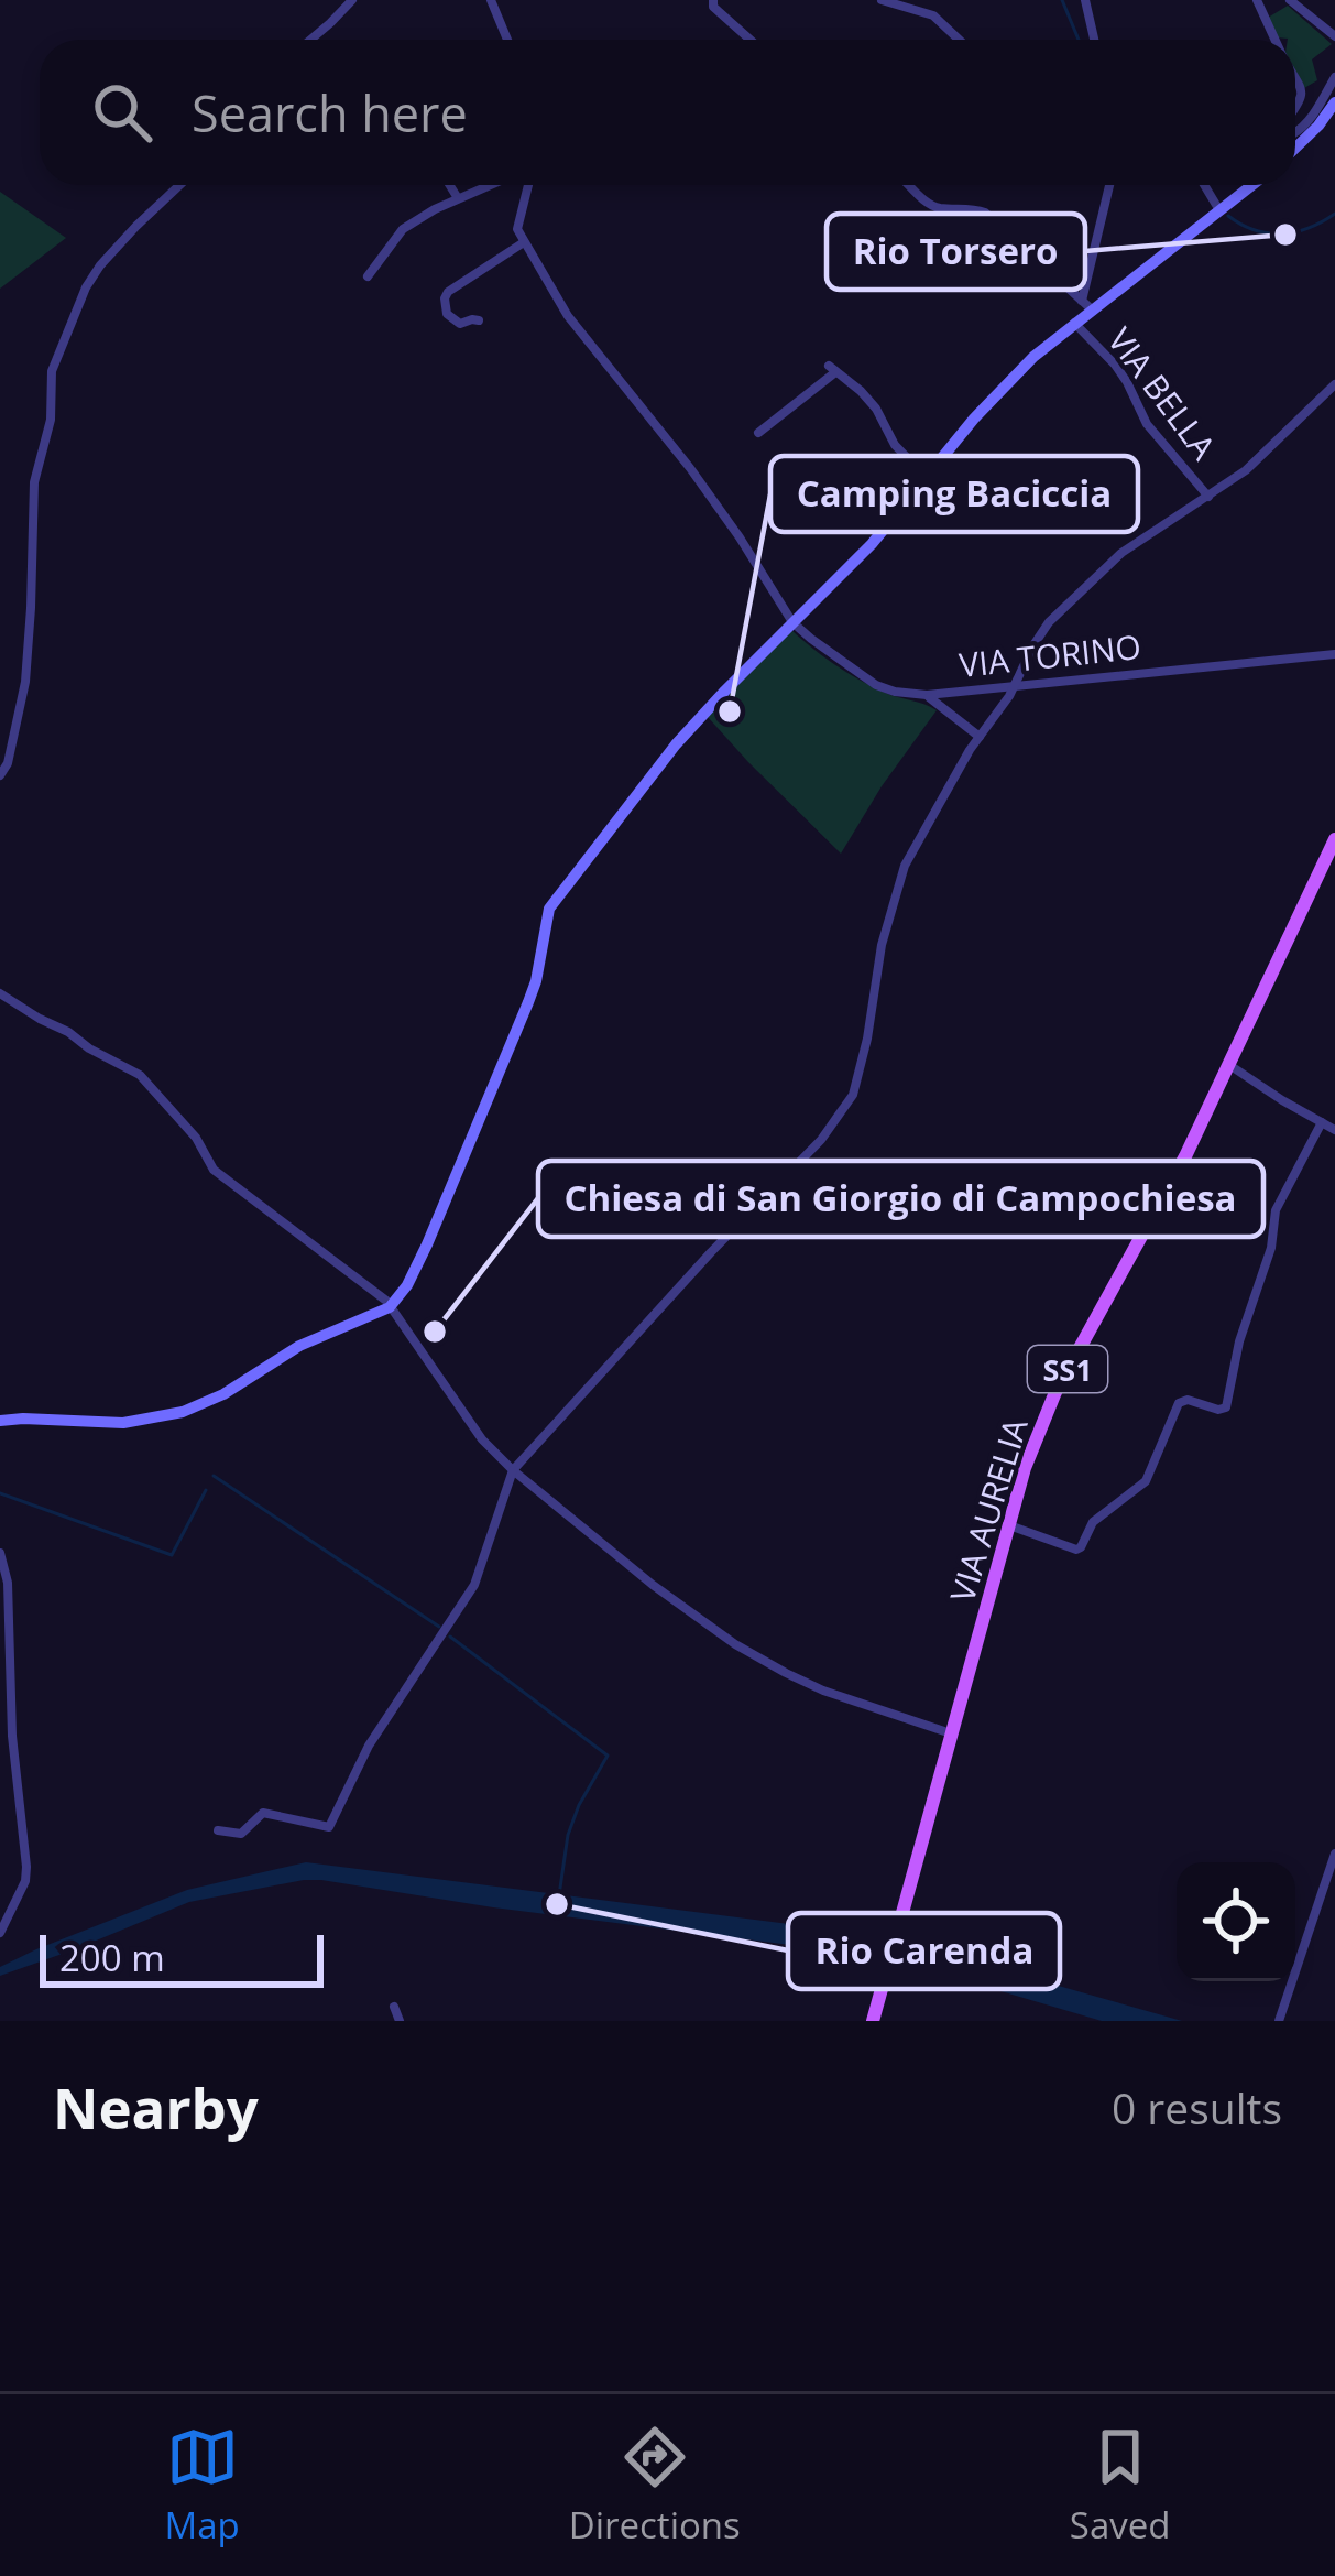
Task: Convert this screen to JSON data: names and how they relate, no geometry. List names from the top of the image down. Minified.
{"streets":{"main road":["SS1","VIA AURELIA"],"street":["VIA BELLA","VIA TORINO"]},"crossings":[["VIA BELLA","VIA TORINO"]],"places":["Rio Torsero","Camping Baciccia","Chiesa di San Giorgio di Campochiesa","Rio Carenda"],"scale_bar":"200 m","page":{"search":"Search here","scale":"200 m","heading":["Nearby","0 results"],"nav":["Map","Directions","Saved"]}}
